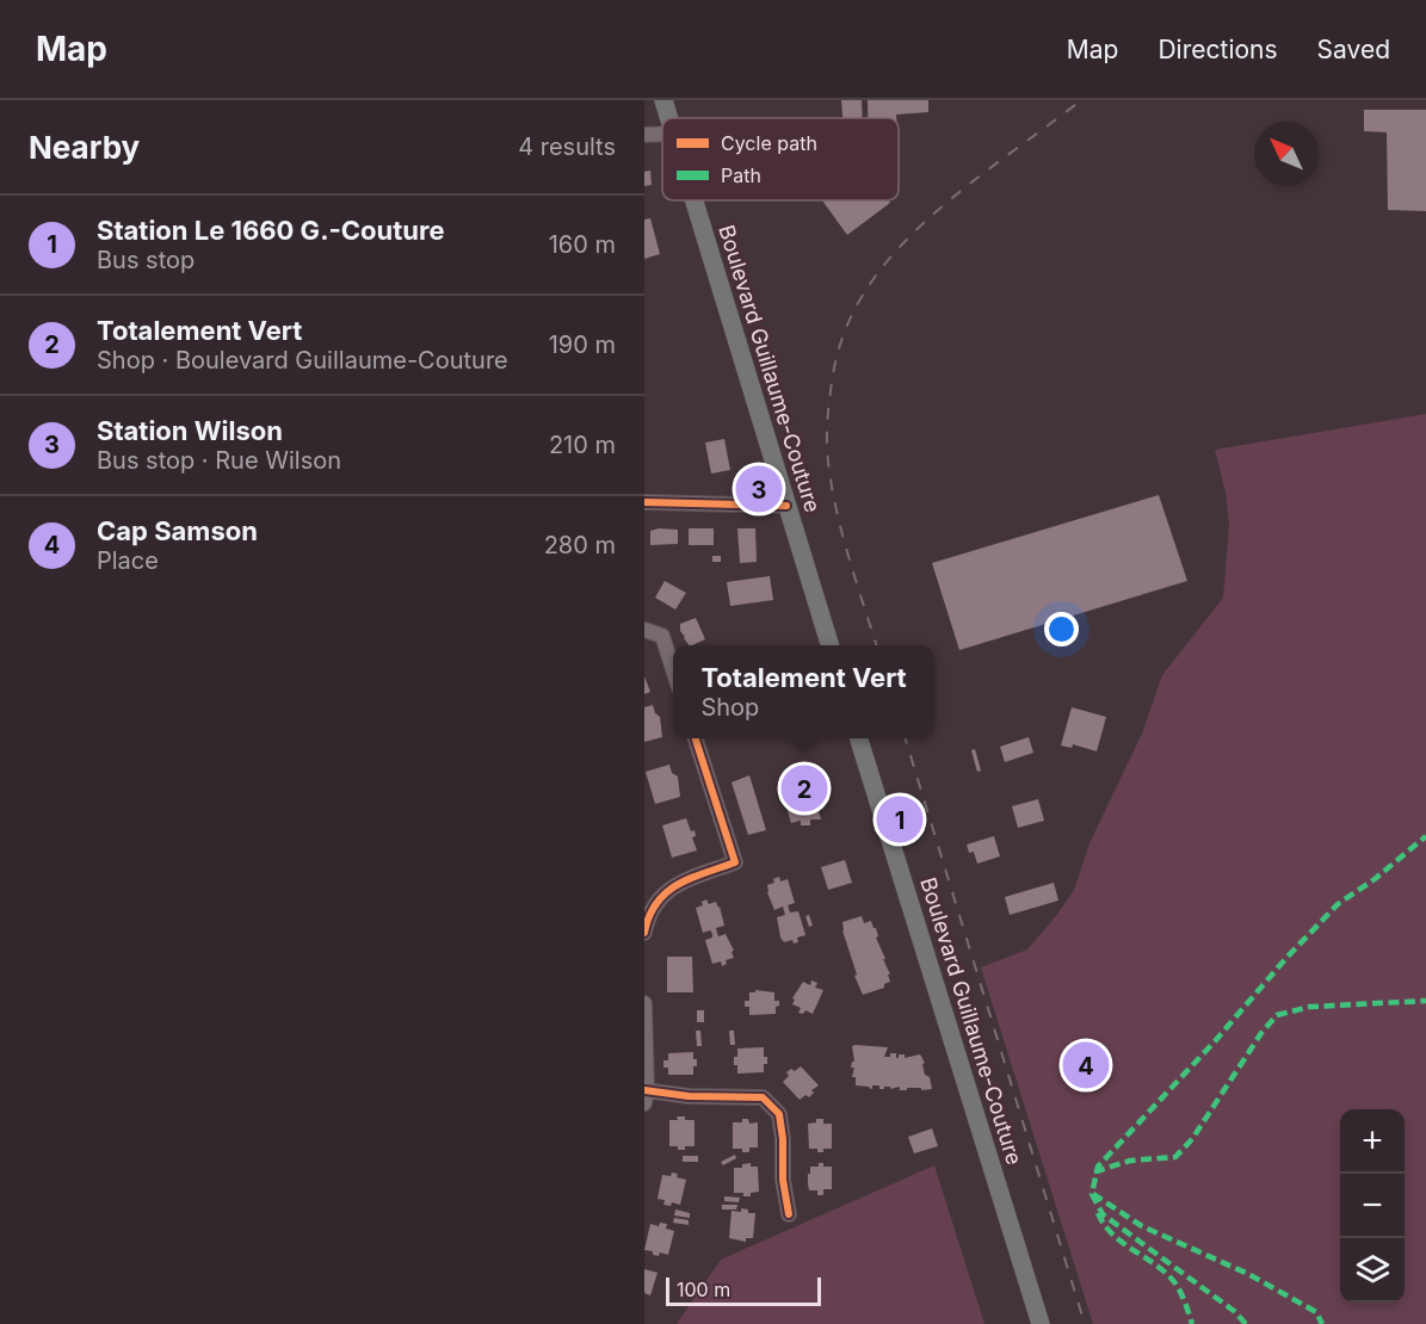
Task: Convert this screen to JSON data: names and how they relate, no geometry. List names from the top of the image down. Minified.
{"streets":{"main road":["Boulevard Guillaume-Couture"]},"legend":["Cycle path","Path"],"scale_bar":"100 m","north":"top left","page":{"header":"Map","nav":["Map","Directions","Saved"],"heading":["Nearby","4 results"],"list":[{"mark":"1","name":"Station Le 1660 G.-Couture","note":"Bus stop","value":"160 m"},{"mark":"2","name":"Totalement Vert","note":"Shop · Boulevard Guillaume-Couture","value":"190 m"},{"mark":"3","name":"Station Wilson","note":"Bus stop · Rue Wilson","value":"210 m"},{"mark":"4","name":"Cap Samson","note":"Place","value":"280 m"}],"pins":["3","2","1","4"],"popup":["Totalement Vert","Shop"],"map_buttons":["+","−"],"scale":"100 m"}}
